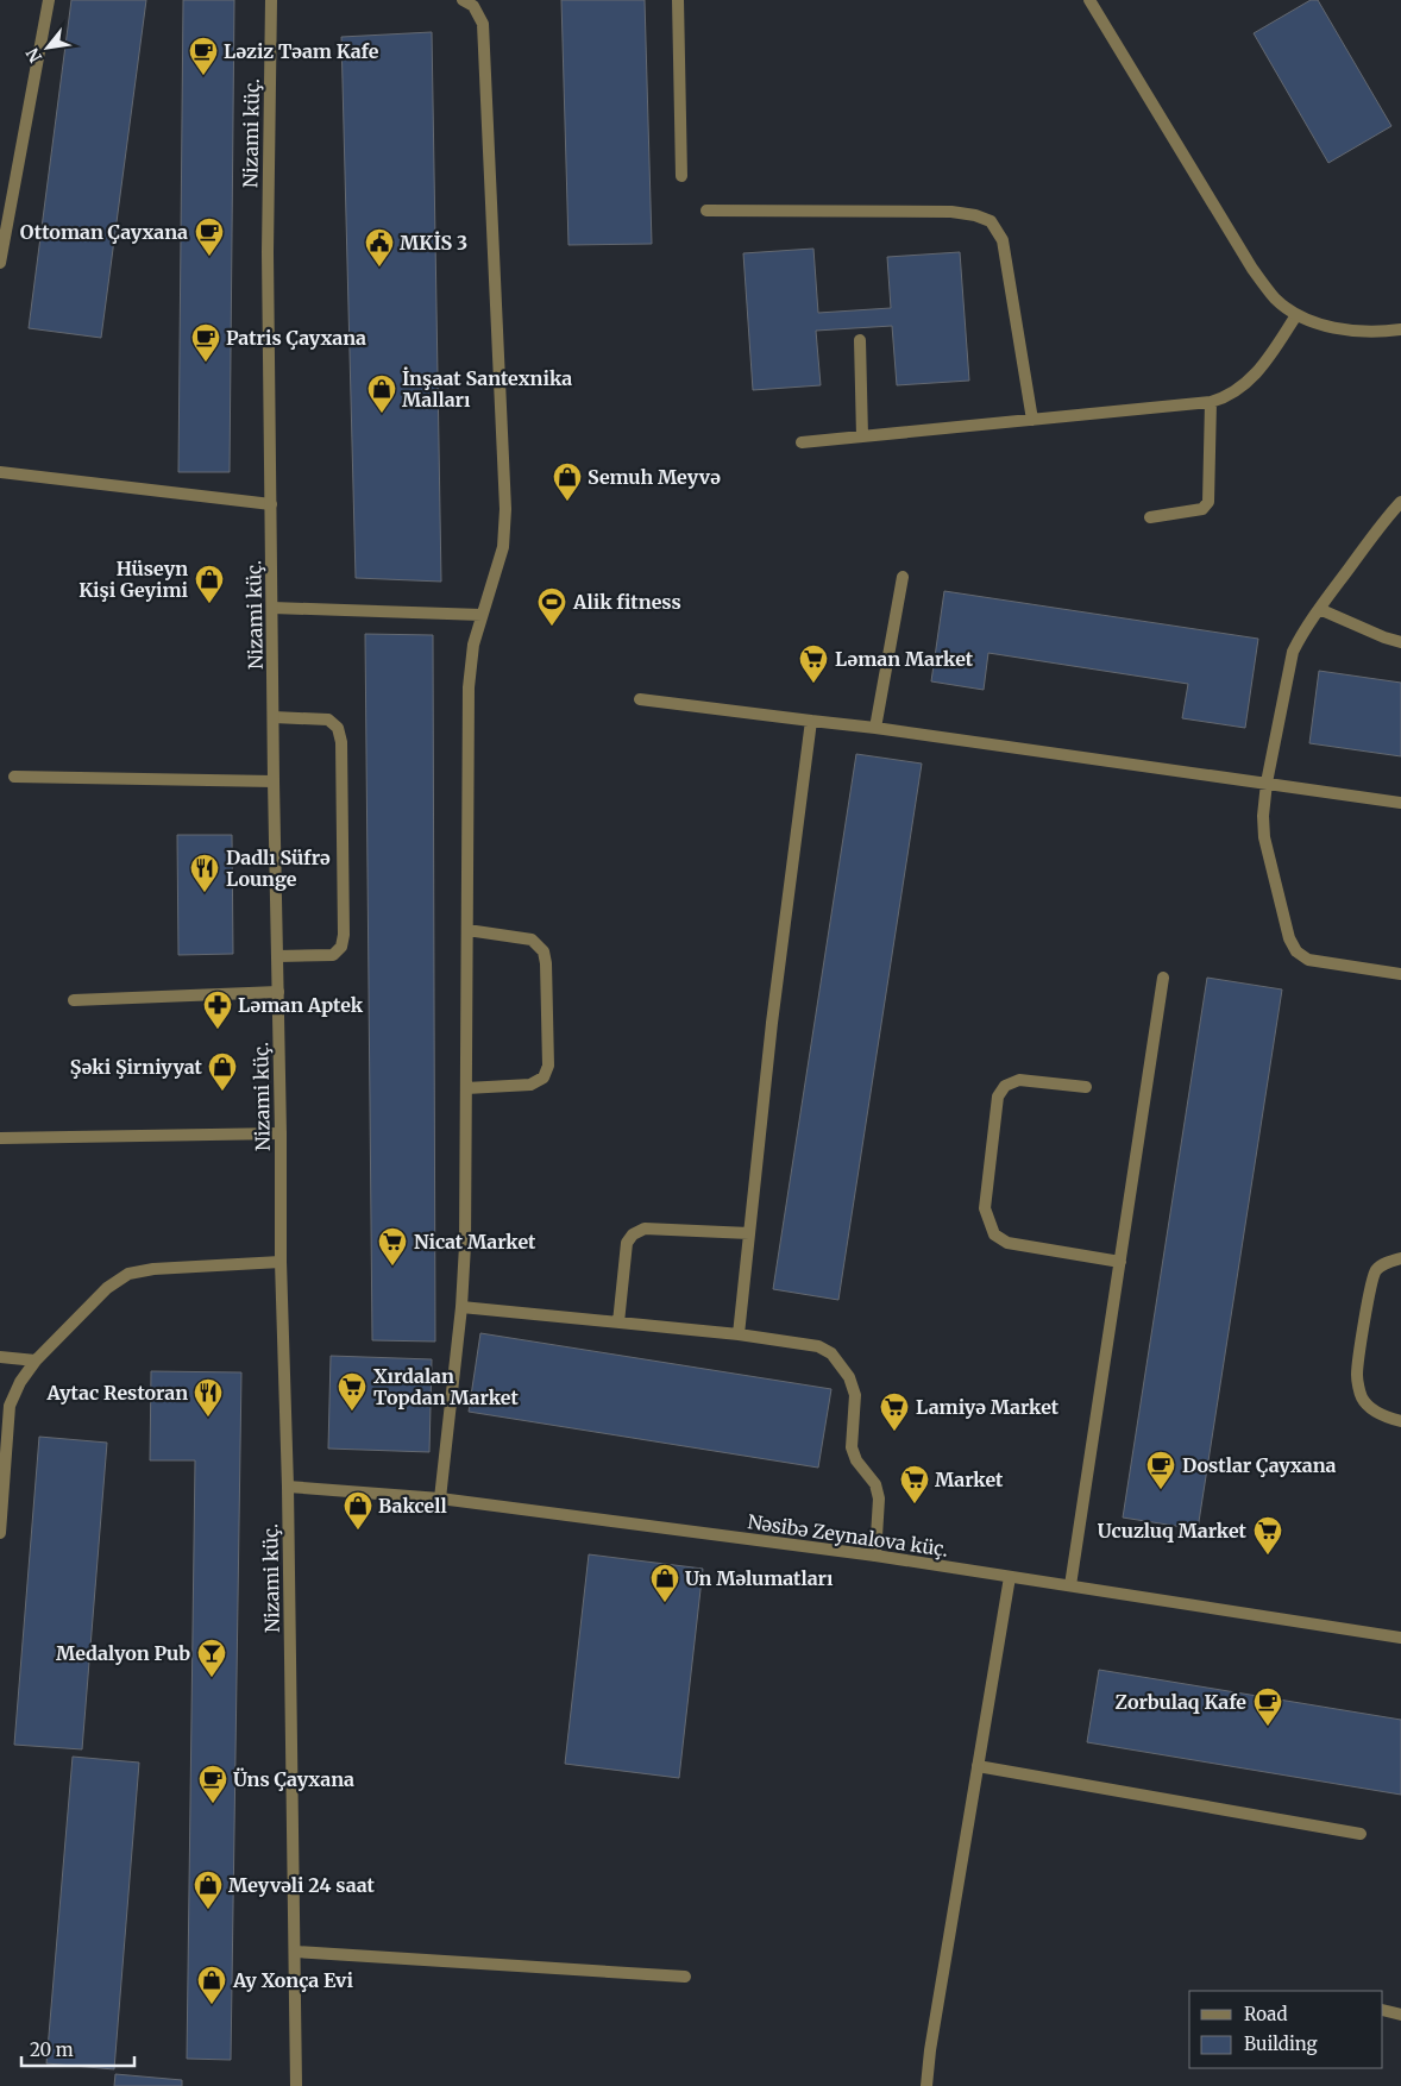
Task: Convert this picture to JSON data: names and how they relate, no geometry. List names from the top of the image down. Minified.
{"streets":{"street":["Nizami küç.","Nəsibə Zeynalova küç."]},"crossings":[["Nizami küç.","Nəsibə Zeynalova küç."]],"places":{"cafe":["Ləziz Təam Kafe","Ottoman Çayxana","Patris Çayxana","Dostlar Çayxana","Zorbulaq Kafe","Üns Çayxana"],"public building":["MKİS 3"],"shop":["İnşaat Santexnika Malları","Semuh Meyvə","Hüseyn Kişi Geyimi","Şəki Şirniyyat","Bakcell","Un Məlumatları","Meyvəli 24 saat","Ay Xonça Evi"],"sports":["Alik fitness"],"supermarket":["Ləman Market","Nicat Market","Xırdalan Topdan Market","Lamiyə Market","Market","Ucuzluq Market"],"restaurant":["Dadlı Süfrə Lounge","Aytac Restoran"],"pharmacy":["Ləman Aptek"],"bar":["Medalyon Pub"]},"legend":["Road","Building"],"scale_bar":"20 m","north":"bottom left"}
